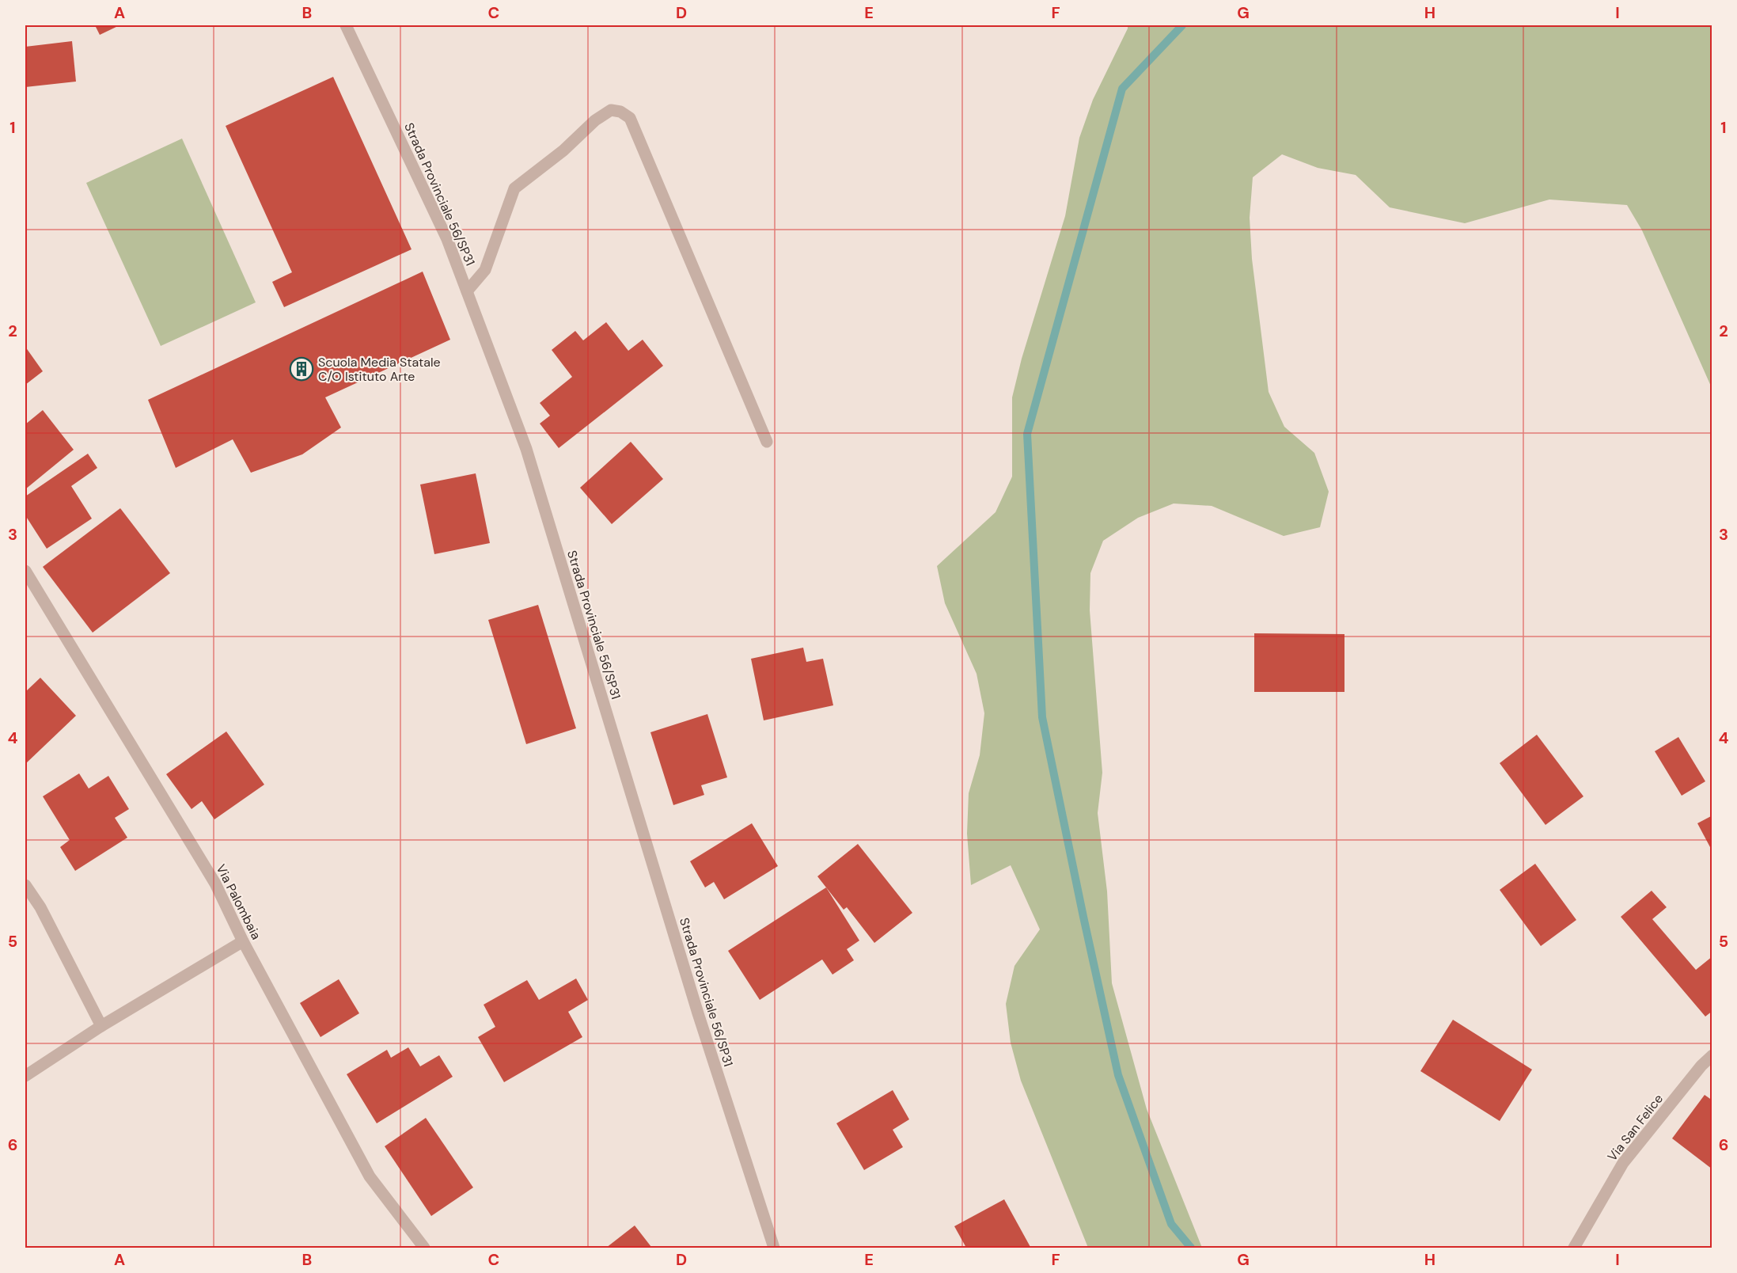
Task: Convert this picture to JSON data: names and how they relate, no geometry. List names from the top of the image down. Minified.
{"streets":{"street":["Strada Provinciale 56/SP31","Via Palombaia","Via San Felice"]},"places":{"building":["Scuola Media Statale C/O Istituto Arte"]},"grid":{"columns":["A","B","C","D","E","F","G","H","I"],"rows":["1","2","3","4","5","6"]}}
